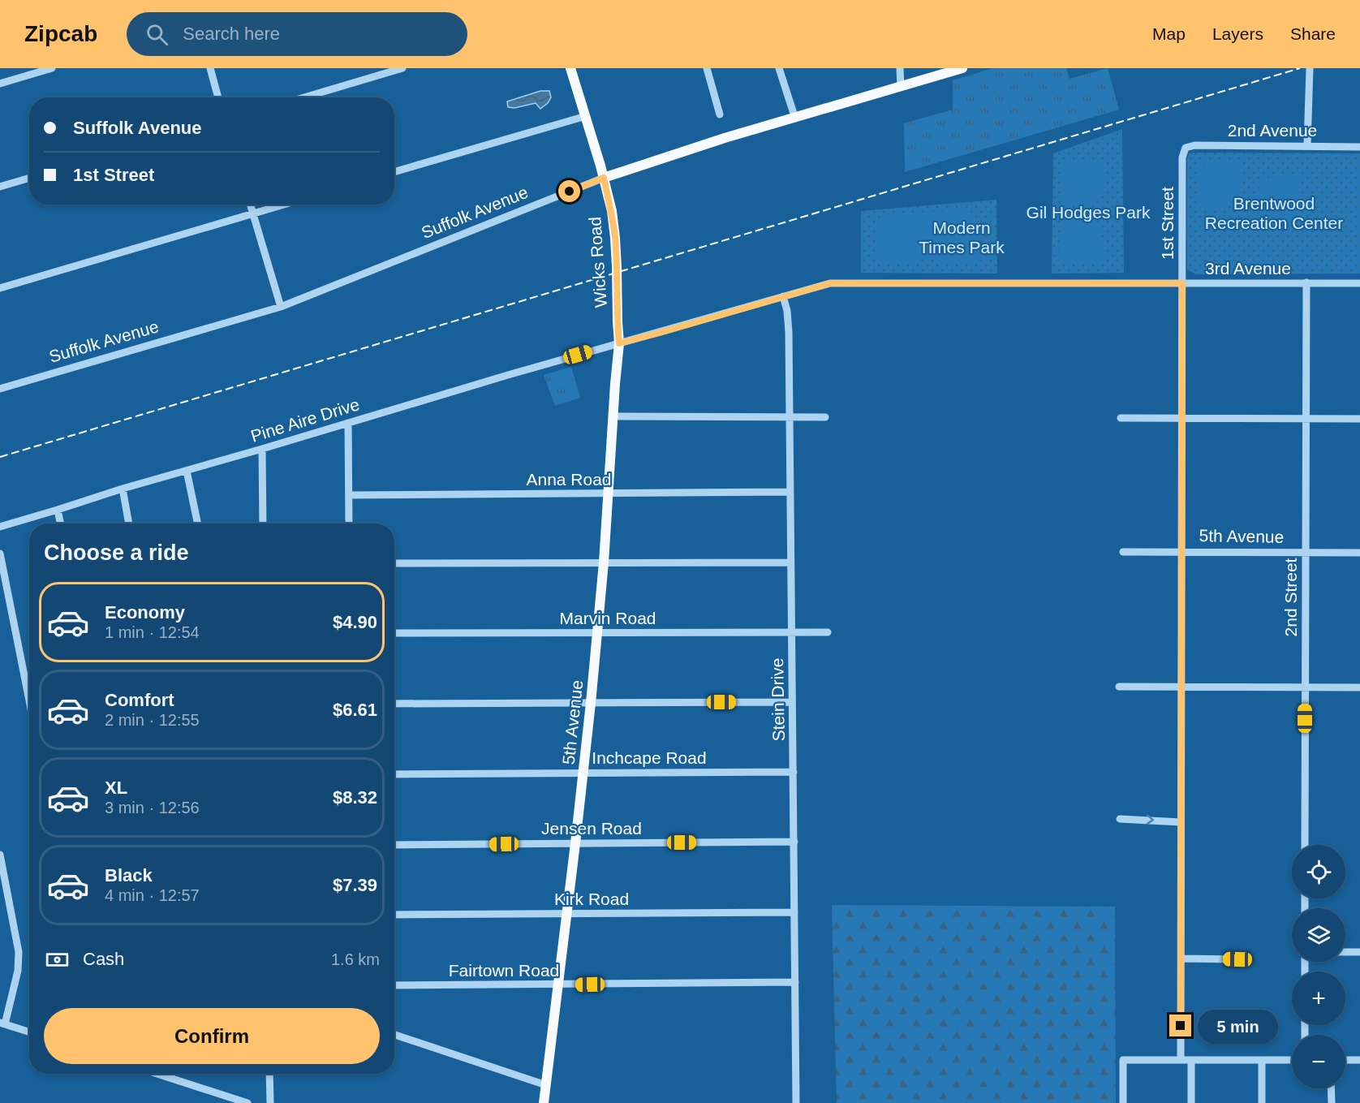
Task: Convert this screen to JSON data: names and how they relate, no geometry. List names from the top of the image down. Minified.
{"streets":{"main road":["Suffolk Avenue","Wicks Road","5th Avenue"],"street":["2nd Avenue","1st Street","3rd Avenue","Pine Aire Drive","Anna Road","2nd Street","Marvin Road","Stein Drive","Inchcape Road","Jensen Road","Kirk Road","Fairtown Road"]},"crossings":[["2nd Avenue","1st Street"],["Suffolk Avenue","Wicks Road"],["1st Street","3rd Avenue"],["1st Street","5th Avenue"],["Wicks Road","3rd Avenue"],["Wicks Road","Pine Aire Drive"],["Wicks Road","5th Avenue"],["3rd Avenue","Pine Aire Drive"],["3rd Avenue","5th Avenue"],["3rd Avenue","2nd Street"],["3rd Avenue","Stein Drive"],["Pine Aire Drive","5th Avenue"],["Anna Road","5th Avenue"],["Anna Road","Stein Drive"],["5th Avenue","2nd Street"],["5th Avenue","Marvin Road"],["5th Avenue","Inchcape Road"],["5th Avenue","Jensen Road"],["5th Avenue","Kirk Road"],["5th Avenue","Fairtown Road"],["Marvin Road","Stein Drive"],["Stein Drive","Inchcape Road"],["Stein Drive","Jensen Road"],["Stein Drive","Kirk Road"],["Stein Drive","Fairtown Road"]],"parks":["Brentwood Recreation Center","Gil Hodges Park","Modern Times Park"],"page":{"header":"Zipcab","search":"Search here","nav":["Map","Layers","Share"],"banner":["Suffolk Avenue","1st Street"],"heading":"Choose a ride","list":[{"name":"Economy","note":"1 min · 12:54","value":"$4.90"},{"name":"Comfort","note":"2 min · 12:55","value":"$6.61"},{"name":"XL","note":"3 min · 12:56","value":"$8.32"},{"name":"Black","note":"4 min · 12:57","value":"$7.39"}],"map_buttons":["+","−"],"pay":["Cash","1.6 km"],"buttons":"Confirm","bubble":"5 min"}}
